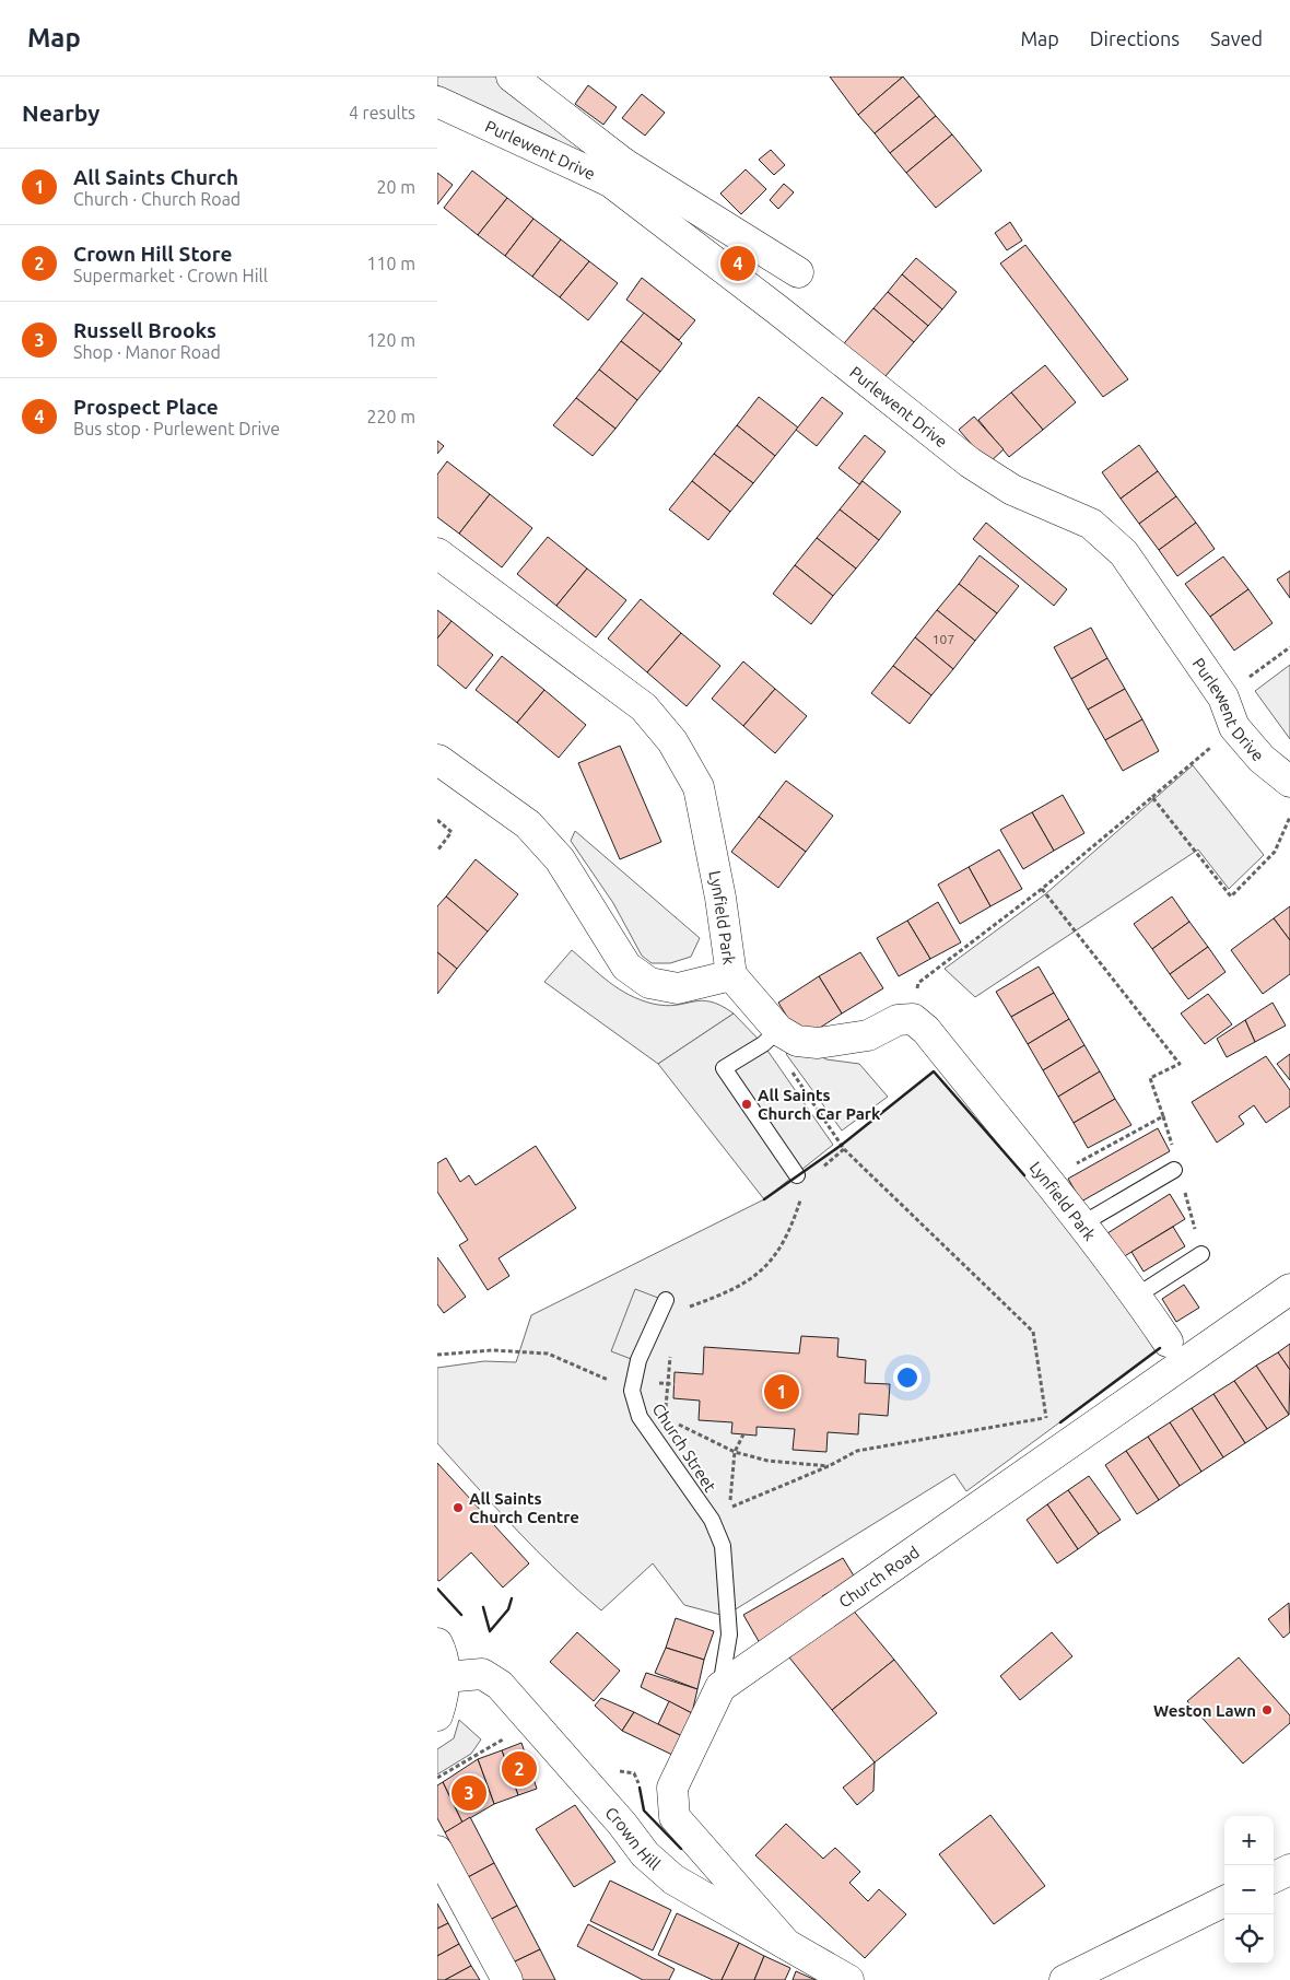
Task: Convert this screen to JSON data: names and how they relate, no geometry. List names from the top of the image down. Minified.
{"streets":{"street":["Purlewent Drive","Lynfield Park","Church Road","Crown Hill"],"lane":["Church Street"]},"crossings":[["Church Street","Church Road"],["Church Road","Crown Hill"]],"places":["All Saints Church Car Park","All Saints Church Centre","Weston Lawn"],"house_numbers":["107"],"page":{"header":"Map","nav":["Map","Directions","Saved"],"heading":["Nearby","4 results"],"list":[{"mark":"1","name":"All Saints Church","note":"Church · Church Road","value":"20 m"},{"mark":"2","name":"Crown Hill Store","note":"Supermarket · Crown Hill","value":"110 m"},{"mark":"3","name":"Russell Brooks","note":"Shop · Manor Road","value":"120 m"},{"mark":"4","name":"Prospect Place","note":"Bus stop · Purlewent Drive","value":"220 m"}],"pins":["4","1","2","3"],"map_buttons":["+","−"]}}
